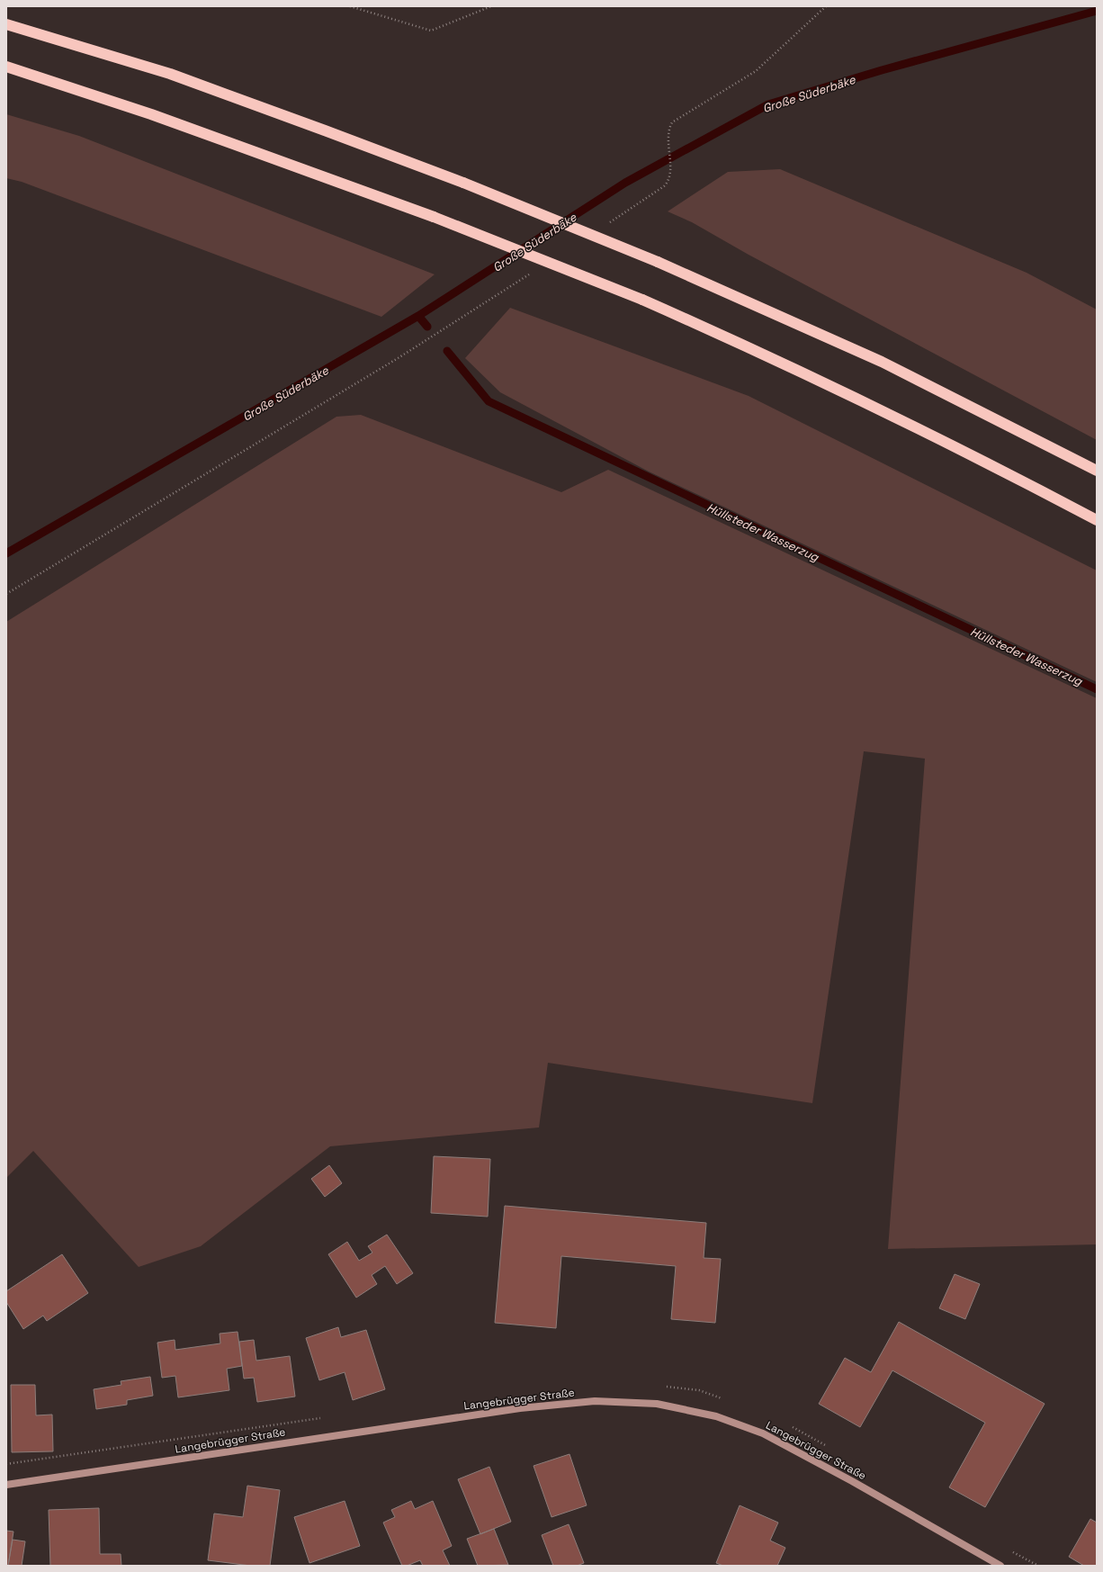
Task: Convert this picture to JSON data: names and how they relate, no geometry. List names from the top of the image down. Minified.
{"streets":{"street":["Langebrügger Straße"]},"water":["Große Süderbäke","Hüllsteder Wasserzug"]}
